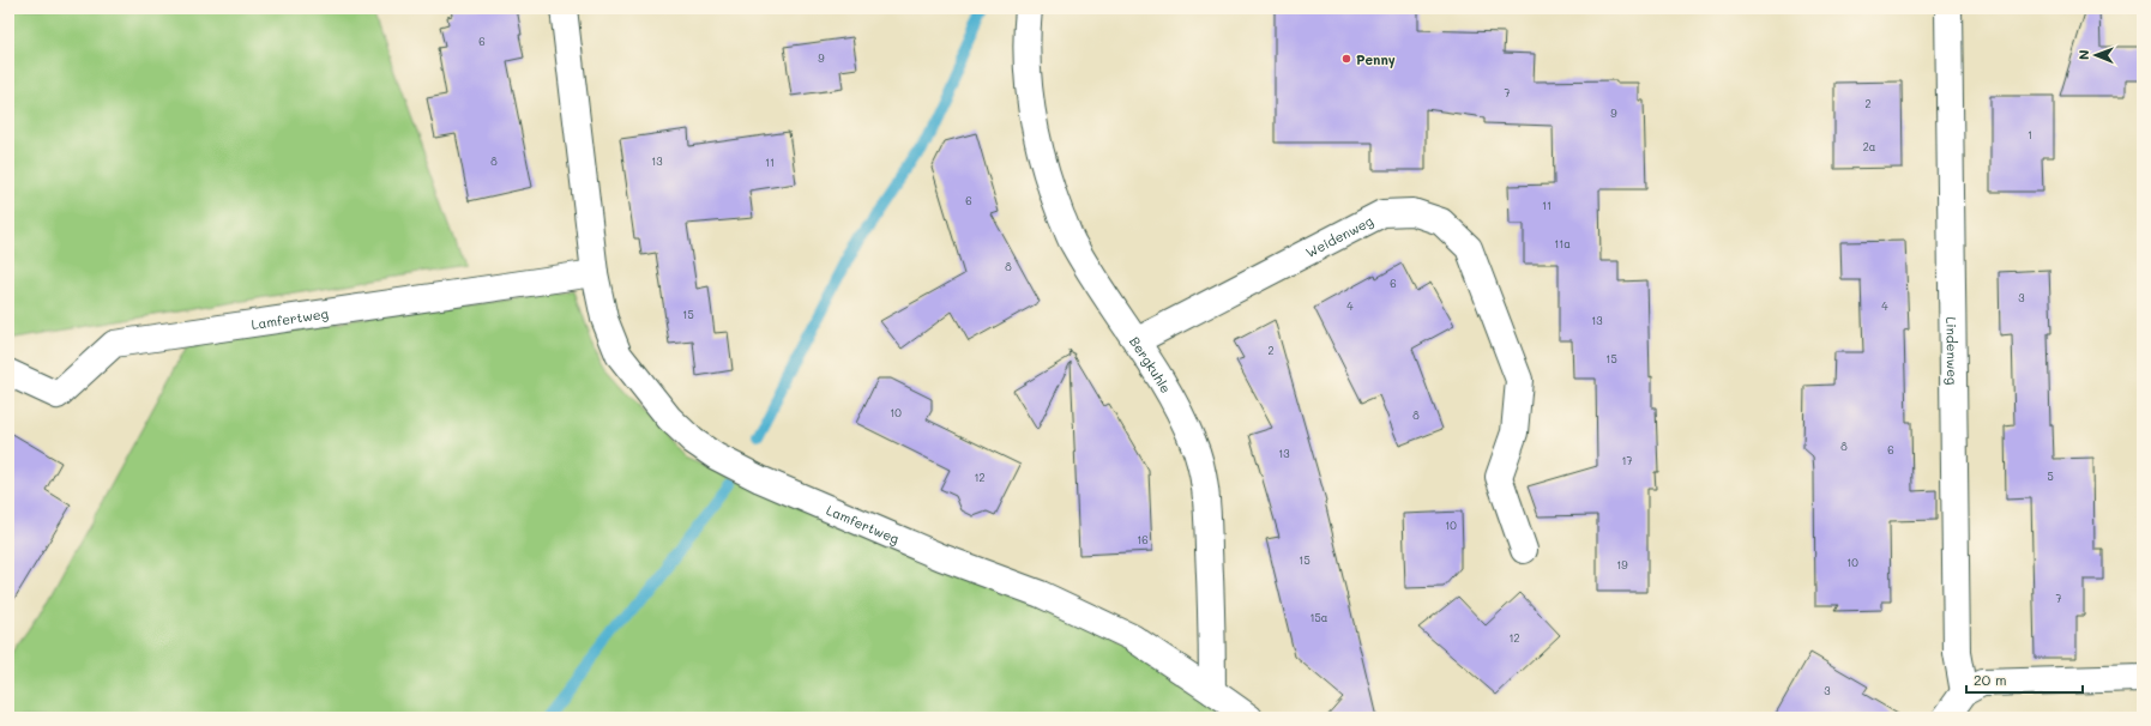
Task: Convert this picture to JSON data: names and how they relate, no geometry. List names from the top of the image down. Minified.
{"streets":{"street":["Weidenweg","Lamfertweg","Lindenweg","Bergkuhle"]},"crossings":[["Weidenweg","Bergkuhle"],["Lamfertweg","Bergkuhle"]],"places":["Penny"],"house_numbers":["6","9","7","2","9","1","2a","8","13","11","6","11","11a","8","6","3","4","4","15","13","2","15","10","8","8","6","13","17","5","12","10","16","15","10","19","7","15a","12","3"],"scale_bar":"20 m","north":"left"}
